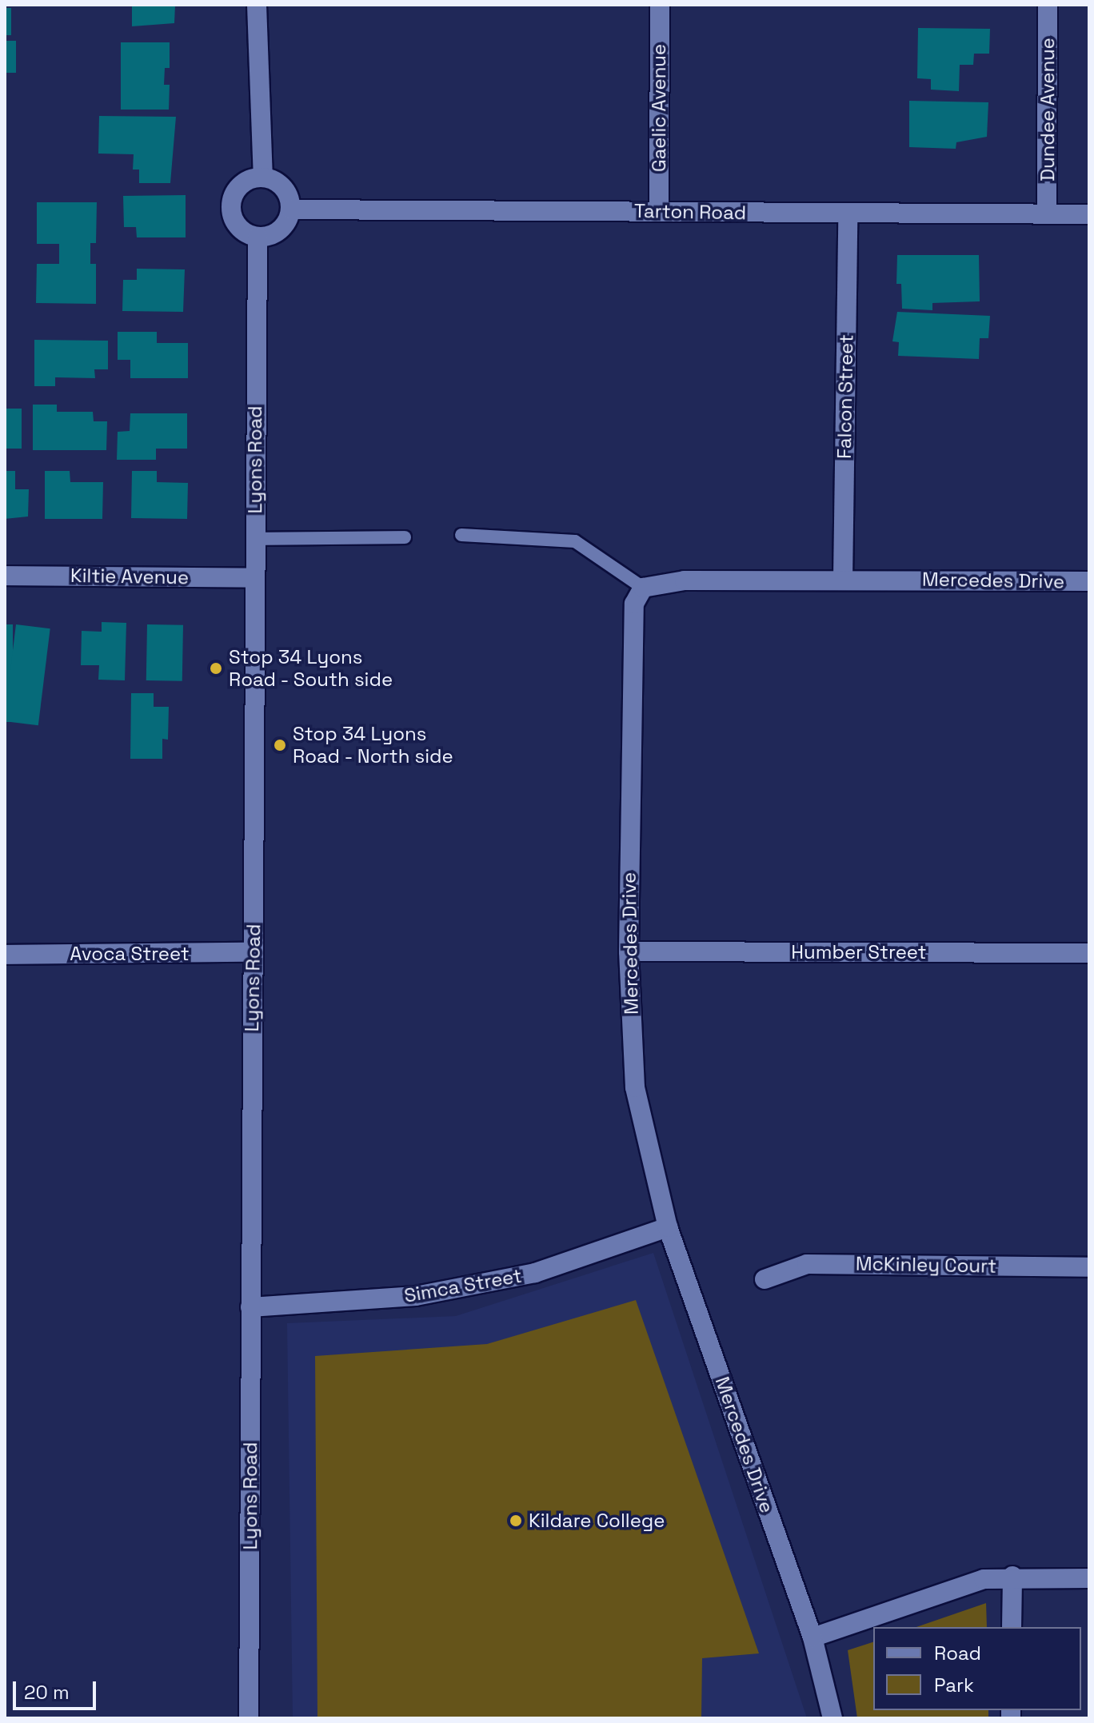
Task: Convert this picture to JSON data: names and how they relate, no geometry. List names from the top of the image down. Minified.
{"streets":{"street":["Gaelic Avenue","Dundee Avenue","Tarton Road","Falcon Street","Lyons Road","Kiltie Avenue","Mercedes Drive","Humber Street","Avoca Street","McKinley Court","Simca Street"]},"crossings":[["Gaelic Avenue","Tarton Road"],["Dundee Avenue","Tarton Road"],["Tarton Road","Falcon Street"],["Tarton Road","Lyons Road"],["Falcon Street","Mercedes Drive"],["Lyons Road","Kiltie Avenue"],["Lyons Road","Avoca Street"],["Lyons Road","Simca Street"],["Mercedes Drive","Humber Street"],["Mercedes Drive","Simca Street"]],"places":["Stop 34 Lyons Road - South side","Stop 34 Lyons Road - North side","Kildare College"],"legend":["Road","Park"],"scale_bar":"20 m"}
